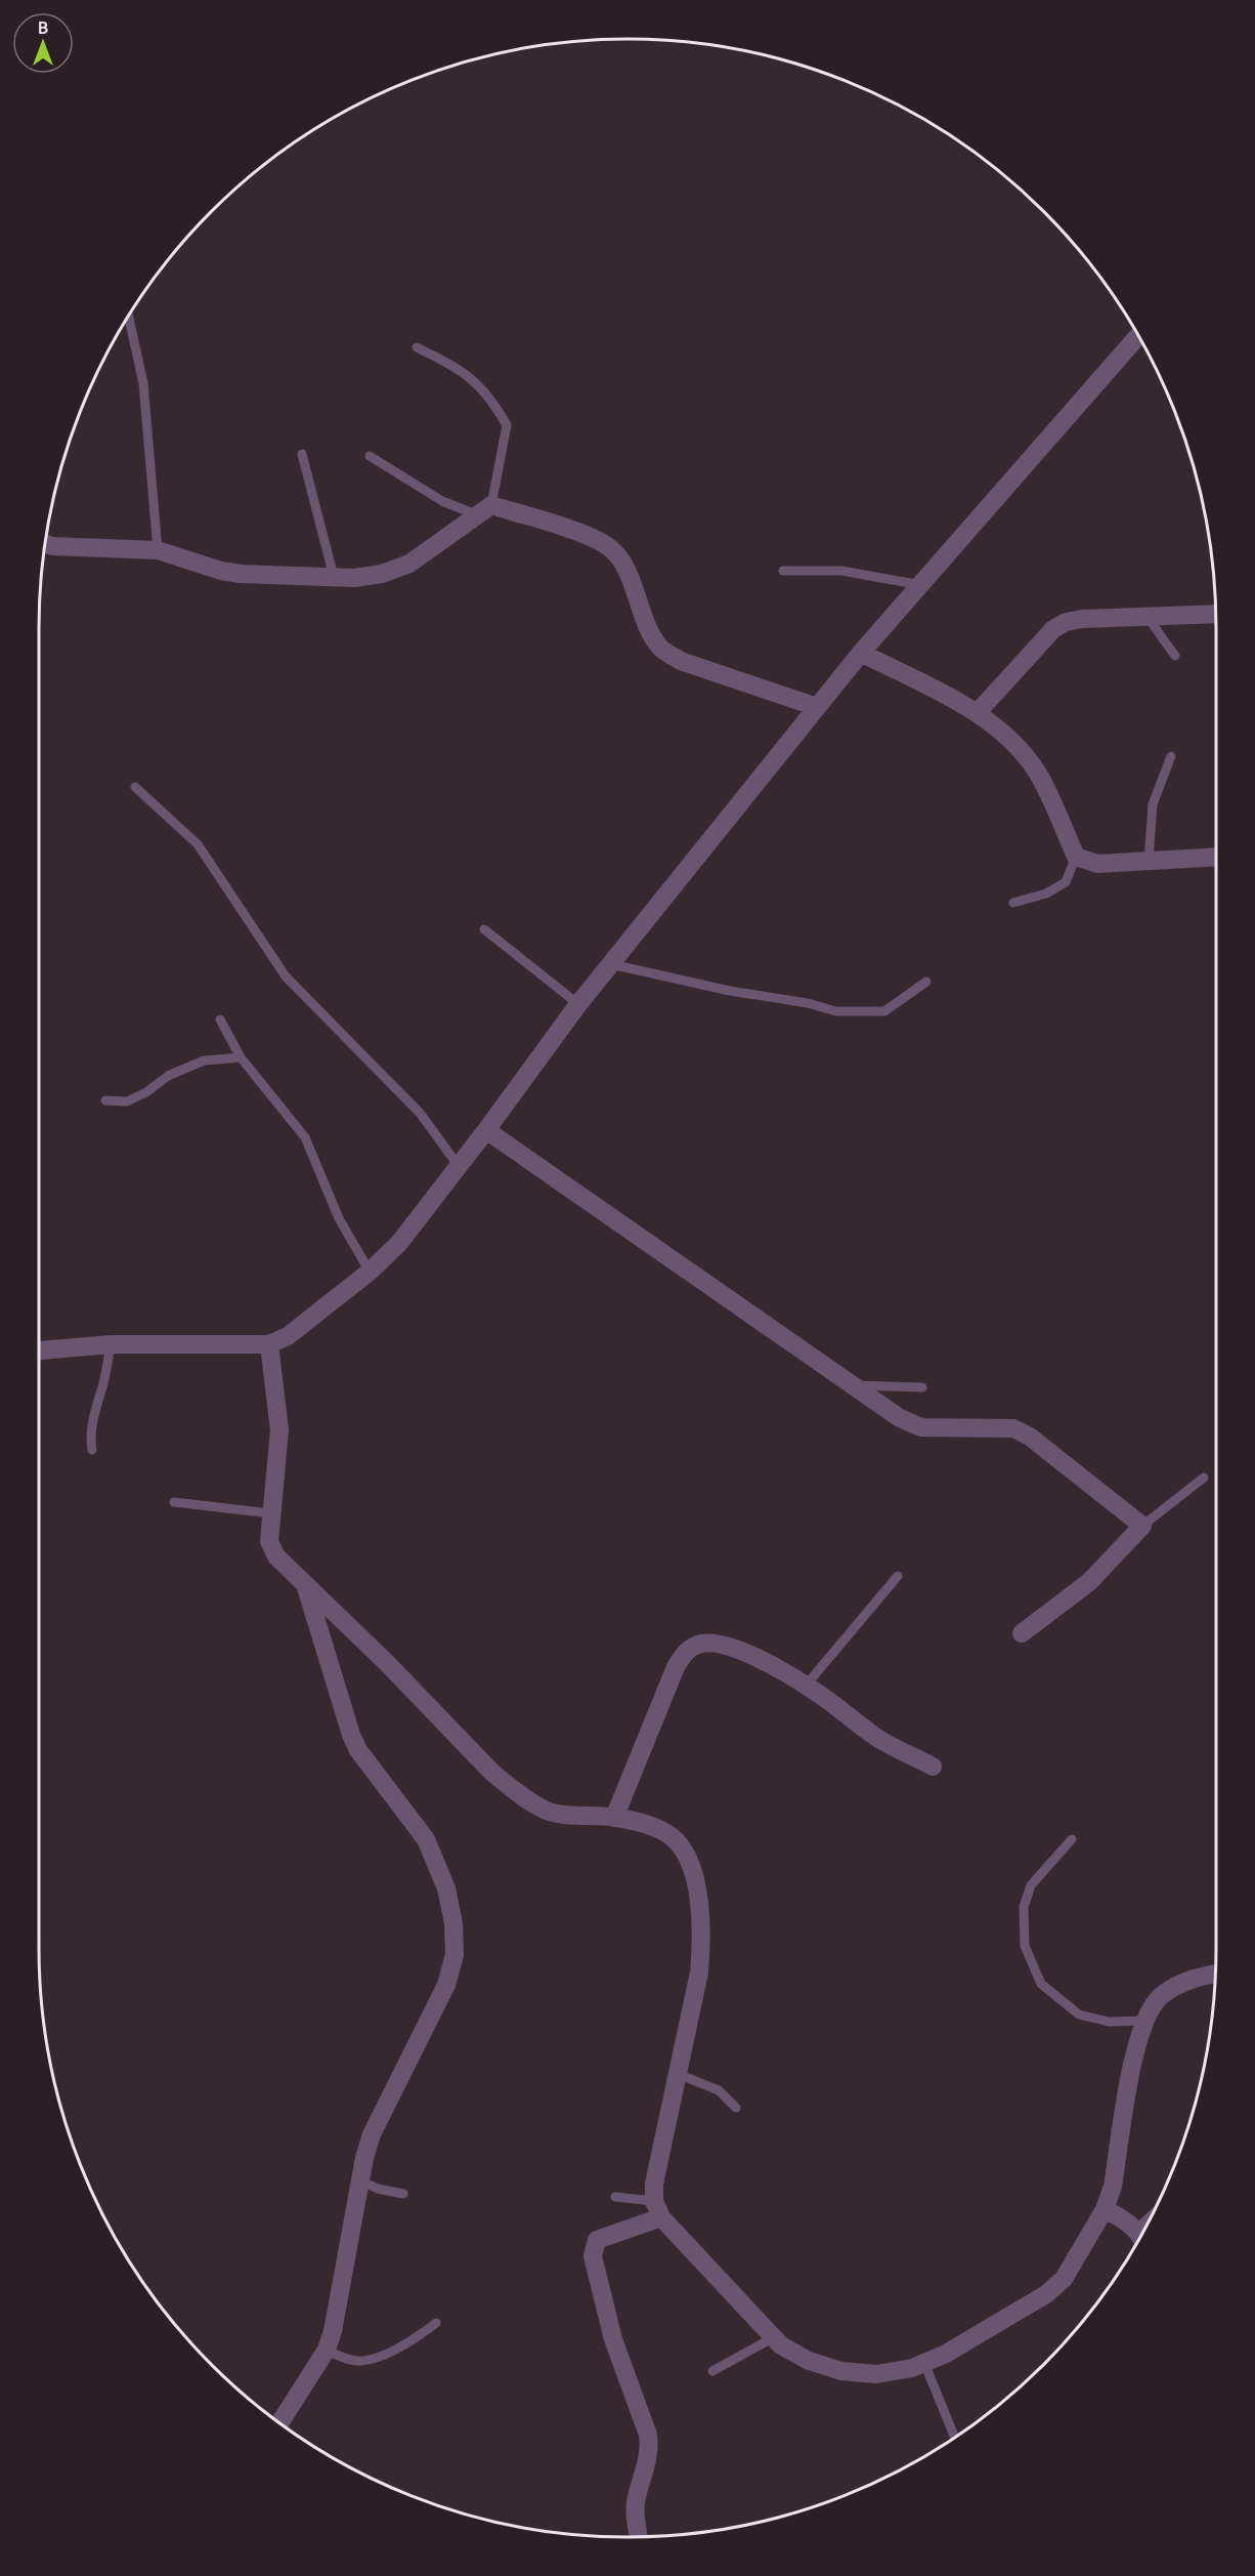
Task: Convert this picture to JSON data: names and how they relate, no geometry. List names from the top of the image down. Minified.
{"north":"top"}
